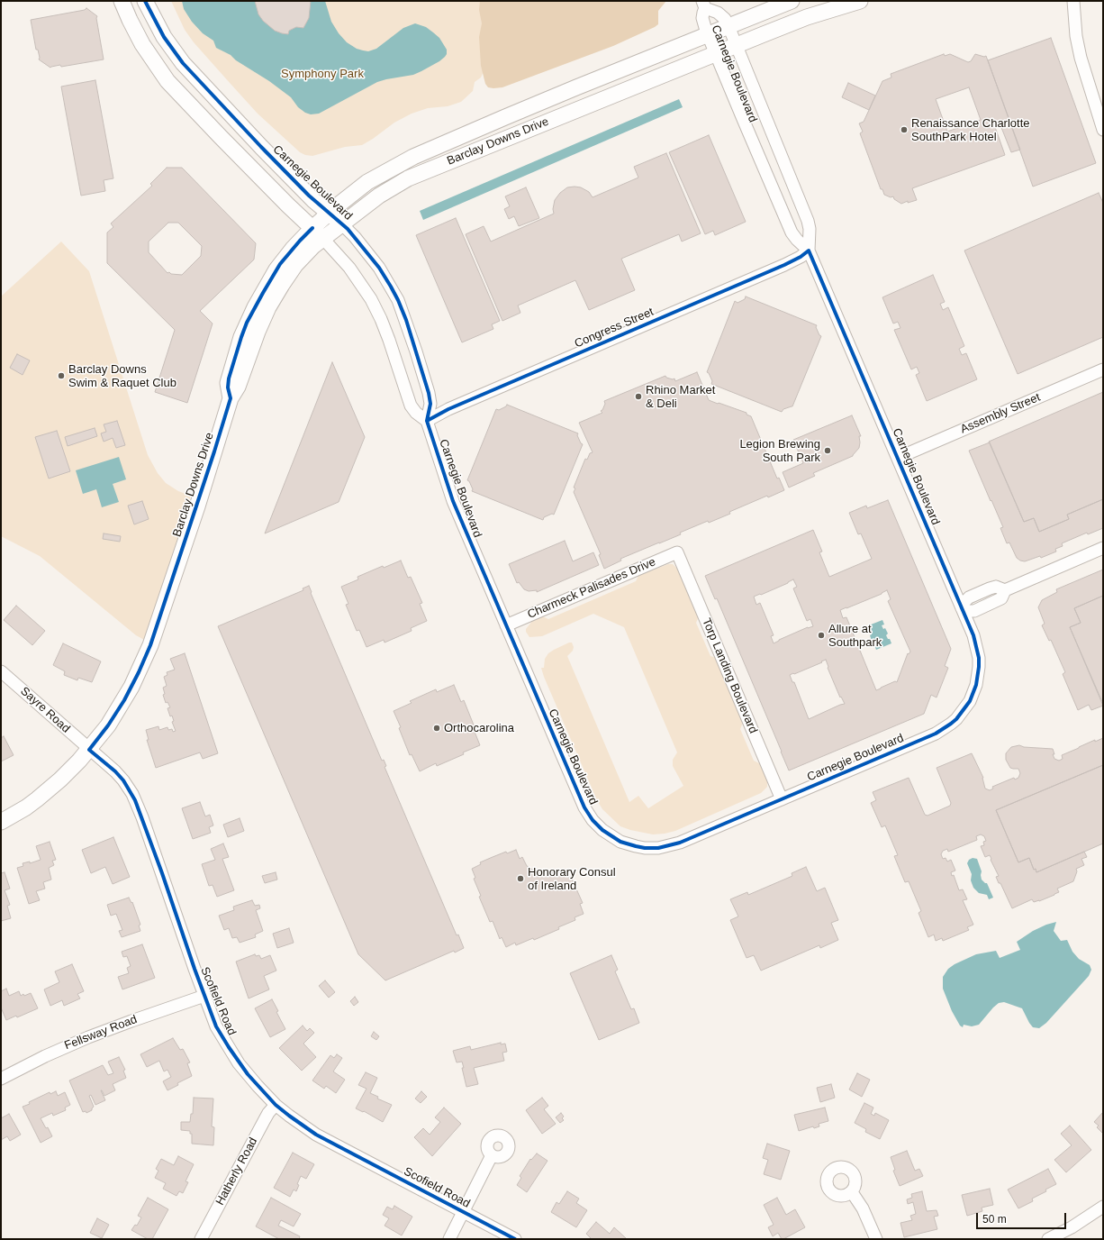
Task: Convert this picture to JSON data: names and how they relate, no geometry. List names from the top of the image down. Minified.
{"streets":{"street":["Carnegie Boulevard","Barclay Downs Drive","Congress Street","Assembly Street","Charmeck Palisades Drive","Torp Landing Boulevard","Sayre Road","Scofield Road","Fellsway Road","Hatherly Road"]},"crossings":[["Carnegie Boulevard","Barclay Downs Drive"],["Carnegie Boulevard","Congress Street"],["Carnegie Boulevard","Assembly Street"],["Carnegie Boulevard","Charmeck Palisades Drive"],["Carnegie Boulevard","Torp Landing Boulevard"],["Barclay Downs Drive","Sayre Road"],["Barclay Downs Drive","Scofield Road"],["Charmeck Palisades Drive","Torp Landing Boulevard"],["Sayre Road","Scofield Road"],["Scofield Road","Fellsway Road"],["Scofield Road","Hatherly Road"]],"parks":["Symphony Park"],"places":["Renaissance Charlotte SouthPark Hotel","Barclay Downs Swim & Raquet Club","Rhino Market & Deli","Legion Brewing South Park","Allure at Southpark","Orthocarolina","Honorary Consul of Ireland"],"scale_bar":"50 m"}
